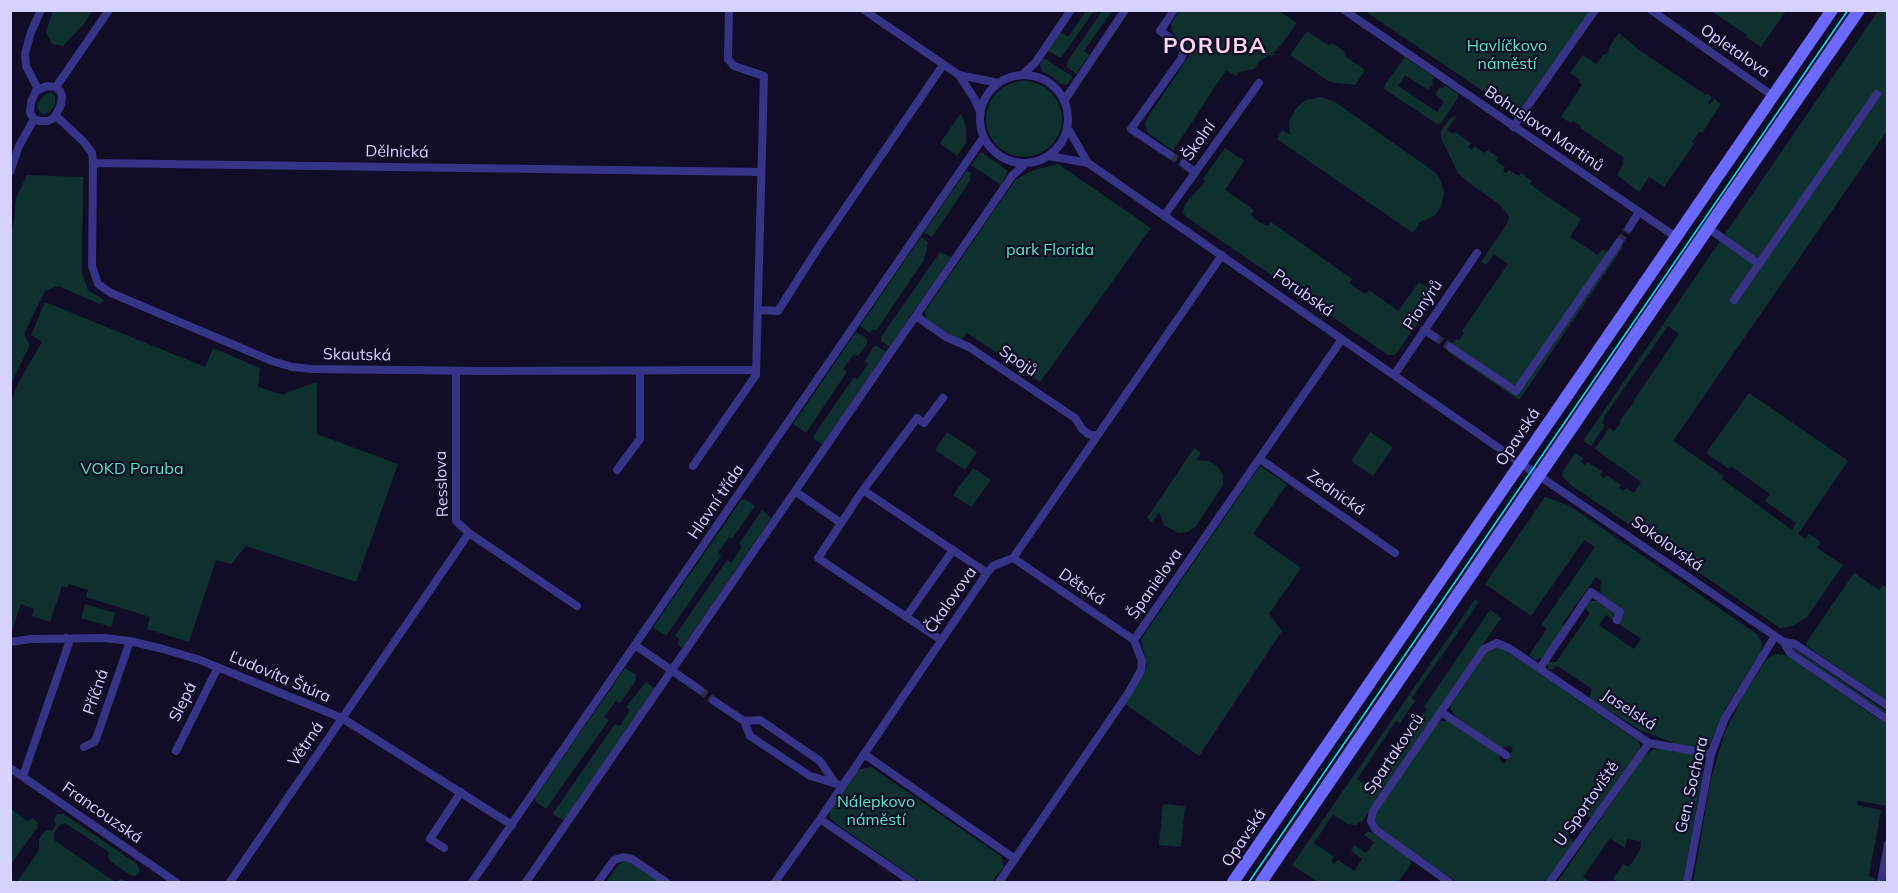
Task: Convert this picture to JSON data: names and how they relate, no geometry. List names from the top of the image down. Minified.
{"streets":{"main road":["Opavská"],"street":["Opletalova","Bohuslava Martinů","Školní","Dělnická","Porubská","Pionýrů","Skautská","Spojů","Resslova","Zednická","Hlavní třída","Sokolovská","Španielova","Dětská","Čkalovova","Ľudovíta Štúra","Příčná","Slepá","Jaselská","Větrná","Spartakovců","Gen. Sochora","U Sportoviště","Francouzská"]},"crossings":[["Opletalova","Opavská"],["Bohuslava Martinů","Opavská"],["Školní","Porubská"],["Dělnická","Skautská"],["Porubská","Pionýrů"],["Porubská","Opavská"],["Porubská","Hlavní třída"],["Porubská","Sokolovská"],["Porubská","Španielova"],["Porubská","Čkalovova"],["Skautská","Resslova"],["Spojů","Čkalovova"],["Resslova","Větrná"],["Zednická","Španielova"],["Hlavní třída","Ľudovíta Štúra"],["Sokolovská","Gen. Sochora"],["Španielova","Dětská"],["Dětská","Čkalovova"],["Ľudovíta Štúra","Příčná"],["Ľudovíta Štúra","Slepá"],["Ľudovíta Štúra","Větrná"],["Jaselská","Spartakovců"],["Jaselská","Gen. Sochora"],["Jaselská","U Sportoviště"]],"districts":["PORUBA"],"parks":["Havlíčkovo náměstí","park Florida","VOKD Poruba","Nálepkovo náměstí"]}
